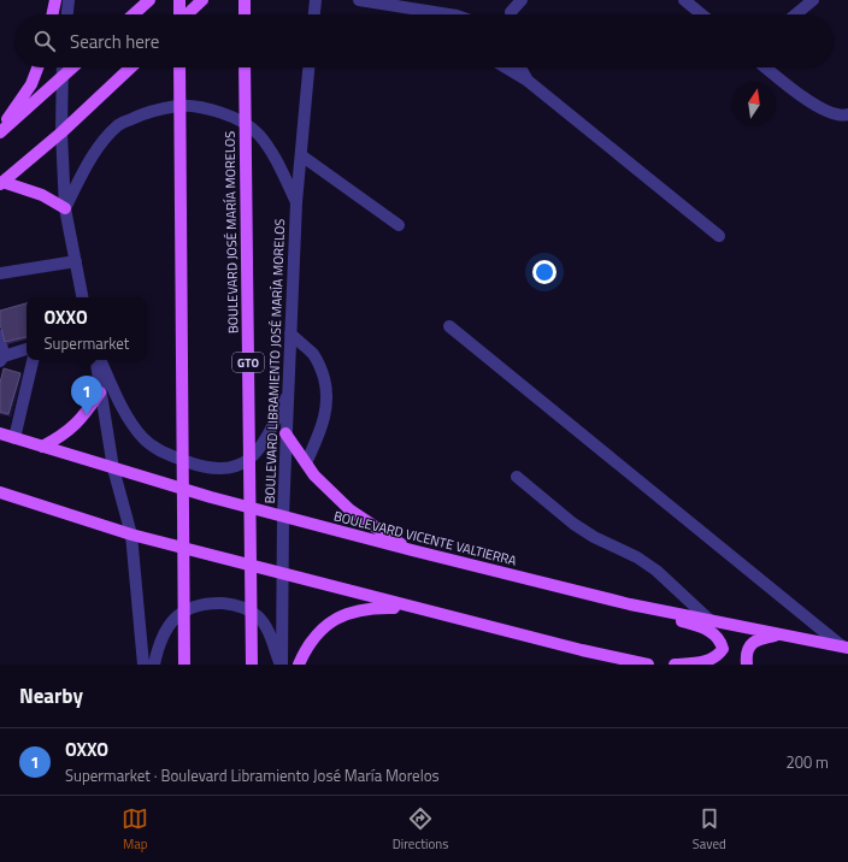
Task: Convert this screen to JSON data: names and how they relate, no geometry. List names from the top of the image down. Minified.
{"streets":{"main road":["BOULEVARD JOSÉ MARÍA MORELOS","GTO","BOULEVARD VICENTE VALTIERRA"],"street":["BOULEVARD LIBRAMIENTO JOSÉ MARÍA MORELOS"]},"crossings":[["BOULEVARD LIBRAMIENTO JOSÉ MARÍA MORELOS","BOULEVARD VICENTE VALTIERRA"]],"north":"top","page":{"search":"Search here","popup":["OXXO","Supermarket"],"pins":"1","heading":"Nearby","list":[{"mark":"1","name":"OXXO","note":"Supermarket · Boulevard Libramiento José María Morelos","value":"200 m"}],"nav":["Map","Directions","Saved"]}}
